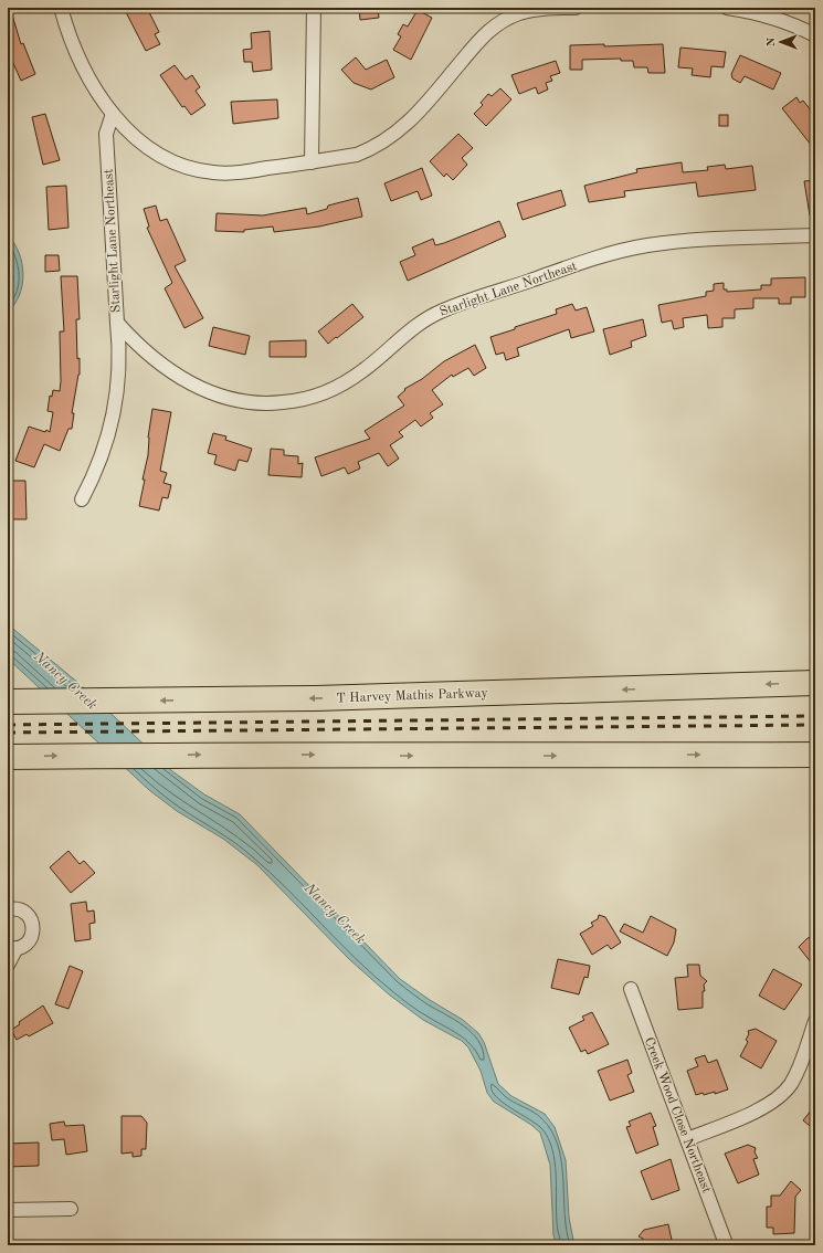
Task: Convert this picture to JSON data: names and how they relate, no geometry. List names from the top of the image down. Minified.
{"streets":{"highway":["T Harvey Mathis Parkway"],"street":["Starlight Lane Northeast","Creek Wood Close Northeast"]},"water":["Nancy Creek"],"north":"left"}
